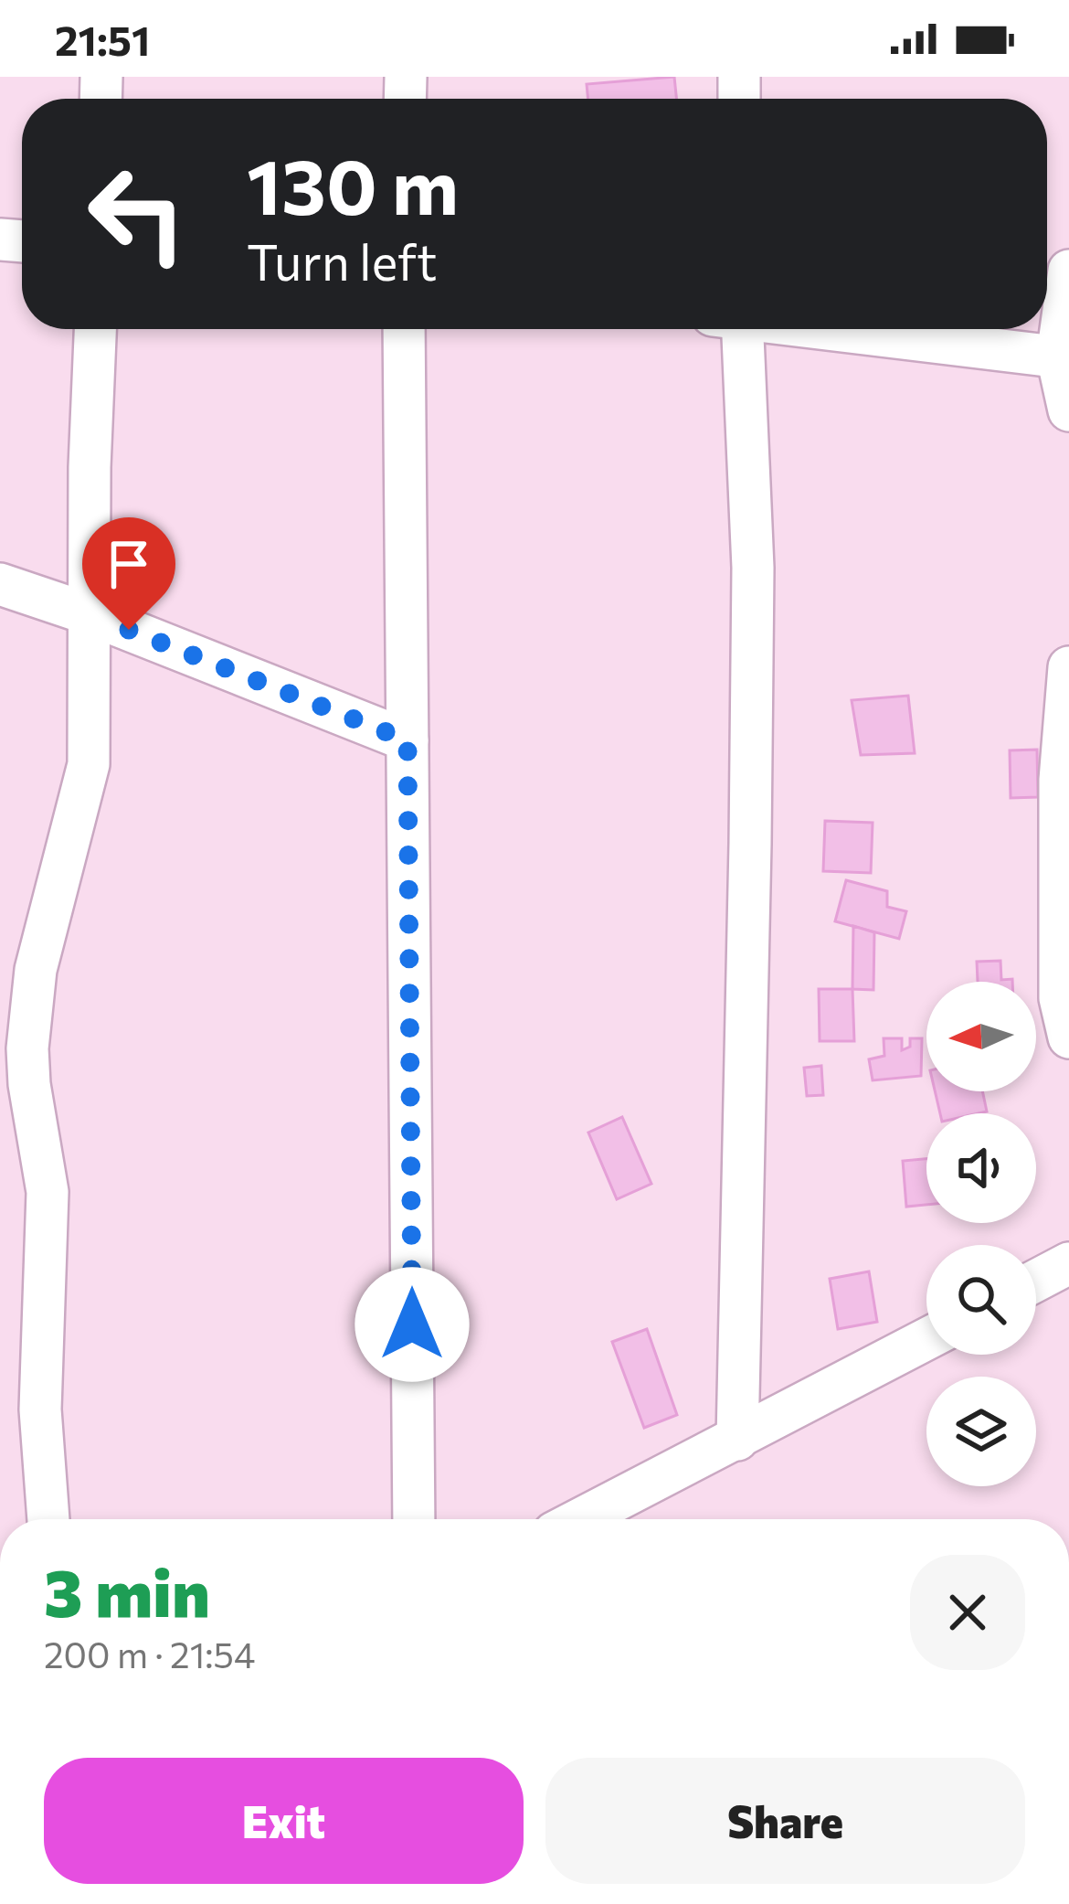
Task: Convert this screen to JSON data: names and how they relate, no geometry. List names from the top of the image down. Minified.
{"north":"left","page":{"status":"21:51","turn":["130 m","Turn left"],"heading":["3 min","200 m · 21:54"],"buttons":["Exit","Share"]}}
